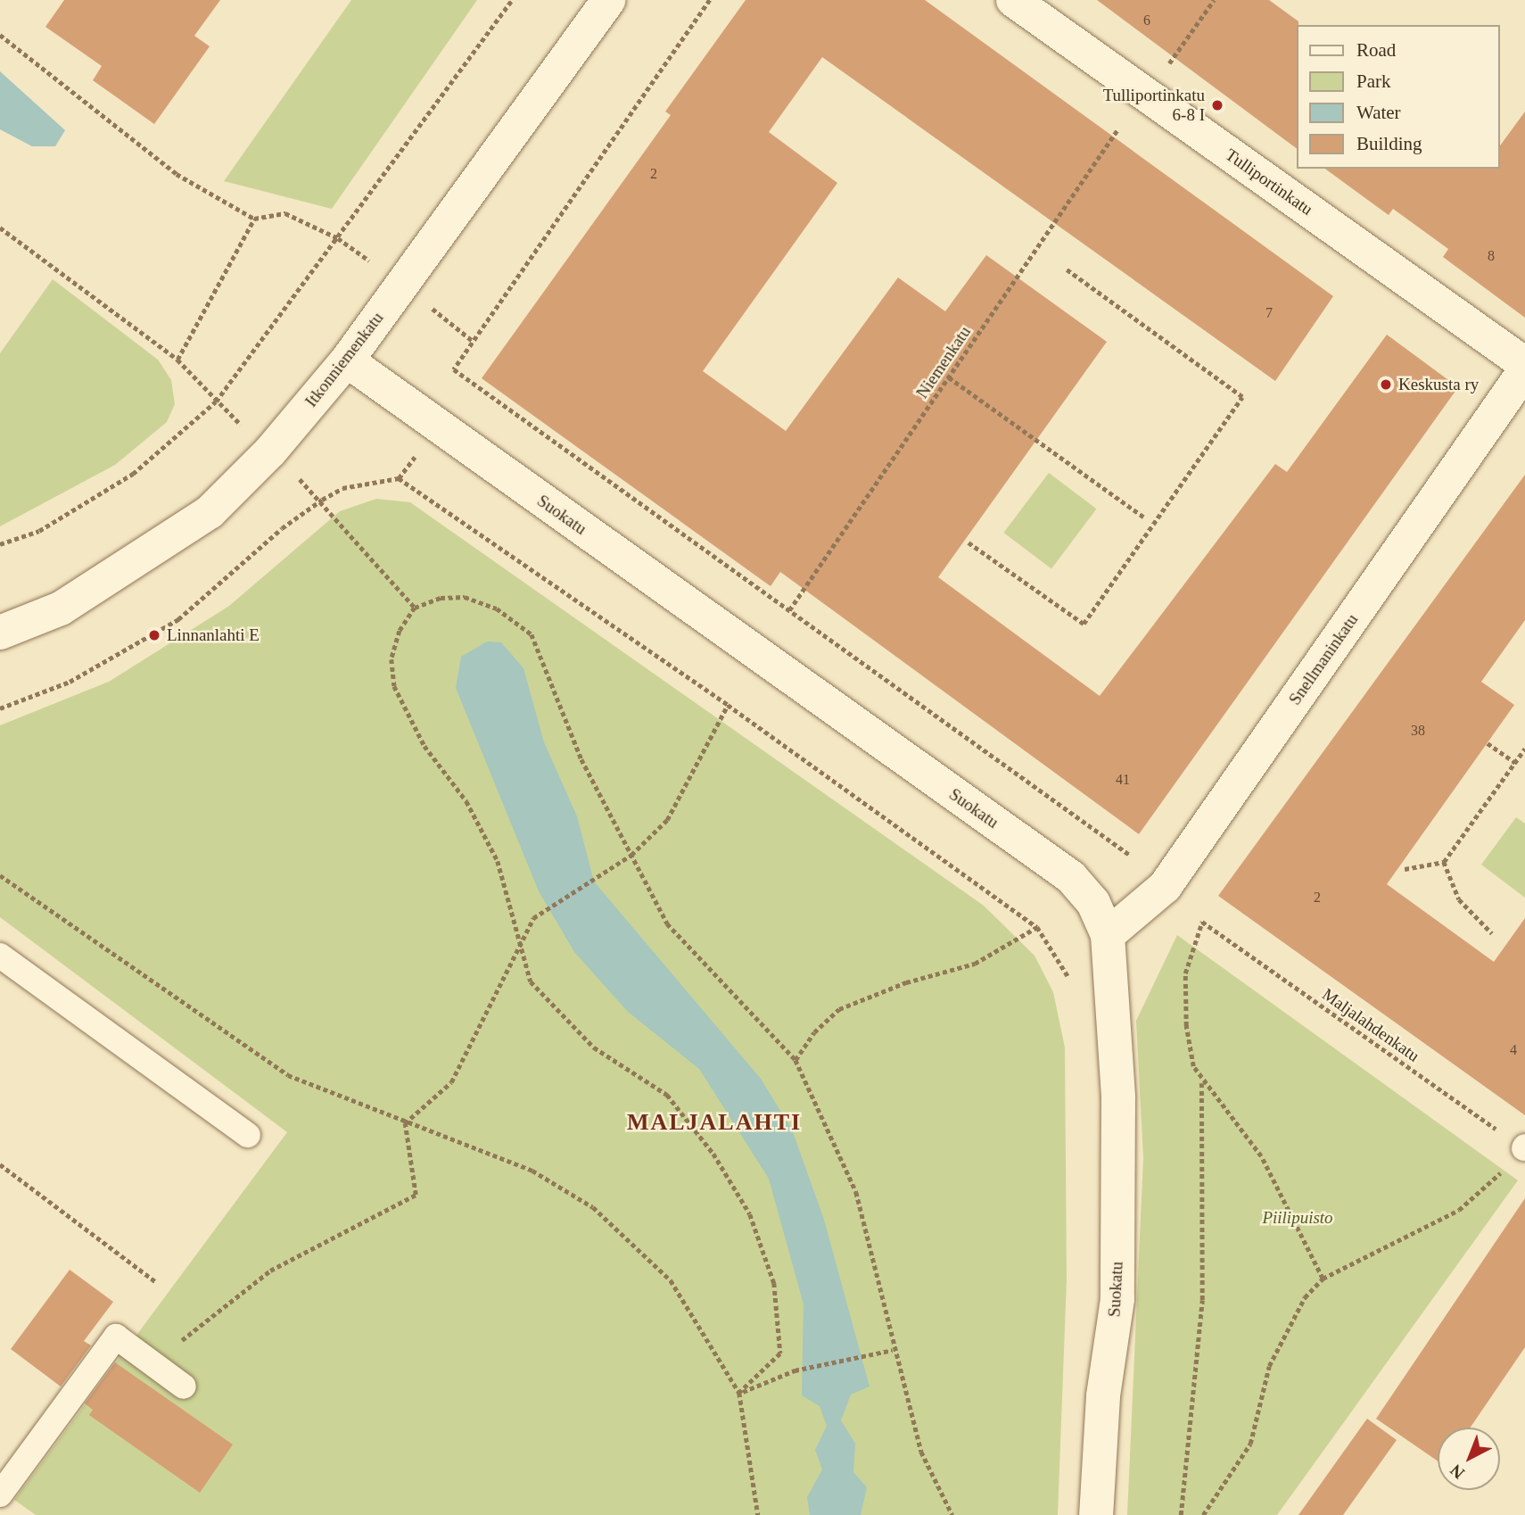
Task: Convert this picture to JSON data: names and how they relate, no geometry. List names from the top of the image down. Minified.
{"streets":{"street":["Tulliportinkatu","Itkonniemenkatu","Suokatu","Snellmaninkatu"],"path":["Niemenkatu","Maljalahdenkatu"]},"crossings":[["Itkonniemenkatu","Suokatu"],["Suokatu","Snellmaninkatu"]],"districts":["MALJALAHTI"],"parks":["Piilipuisto"],"places":["Tulliportinkatu 6-8 I","Keskusta ry","Linnanlahti E"],"house_numbers":["6","2","8","7","38","41","2","4"],"legend":["Road","Park","Water","Building"],"north":"bottom left"}
